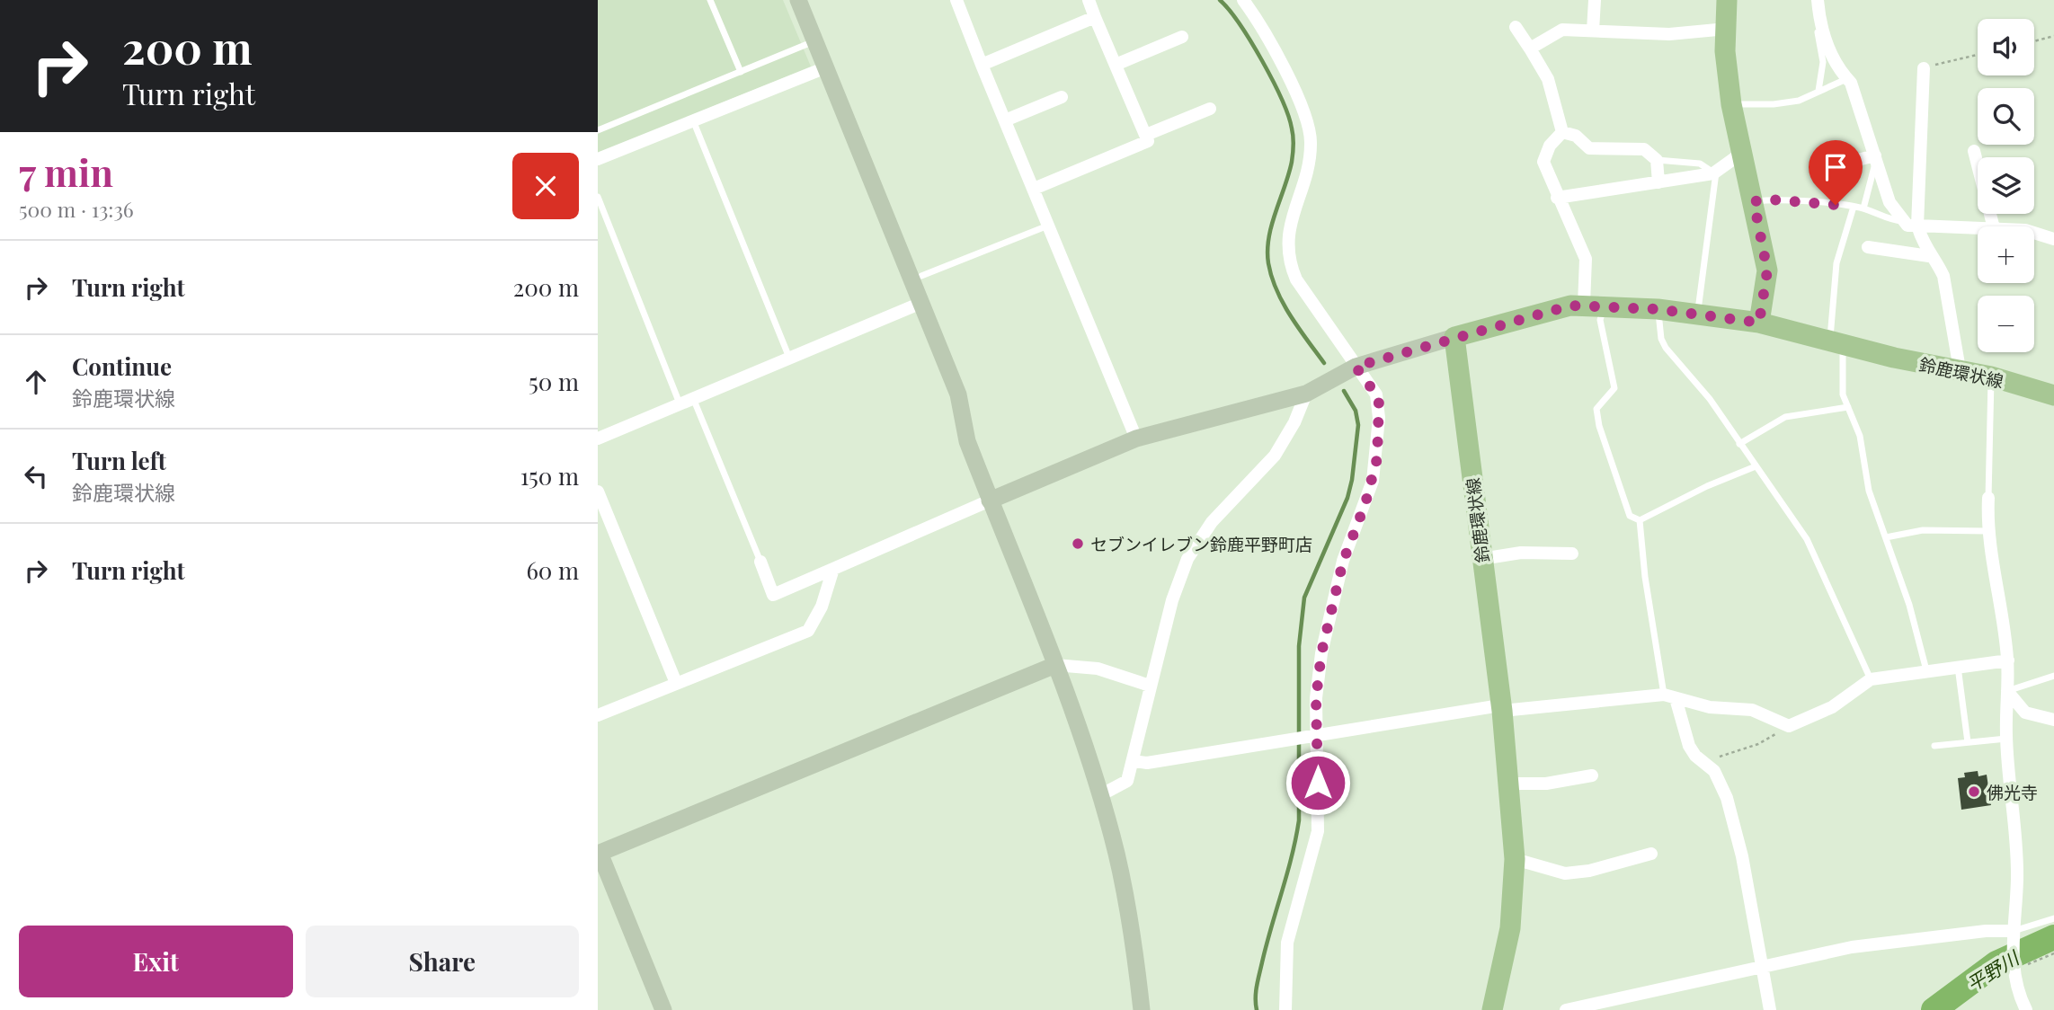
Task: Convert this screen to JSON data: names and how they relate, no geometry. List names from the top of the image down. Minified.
{"streets":{"main road":["鈴鹿環状線"]},"water":["平野川"],"places":["セブンイレブン鈴鹿平野町店","佛光寺"],"page":{"turn":["200 m","Turn right"],"map_buttons":["+","−"],"heading":["7 min","500 m · 13:36"],"list":[{"name":"Turn right","value":"200 m"},{"name":"Continue","note":"鈴鹿環状線","value":"50 m"},{"name":"Turn left","note":"鈴鹿環状線","value":"150 m"},{"name":"Turn right","value":"60 m"}],"buttons":["Exit","Share"]}}
